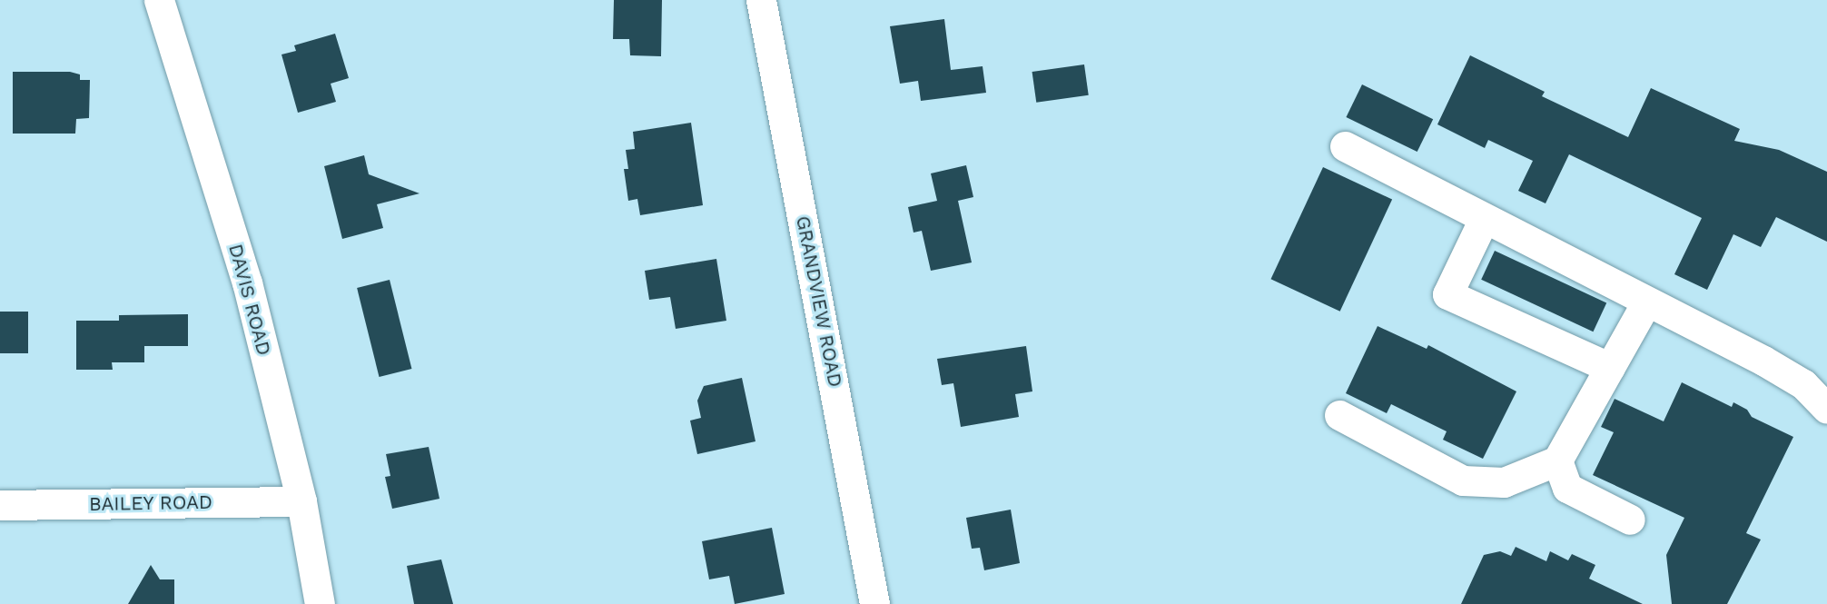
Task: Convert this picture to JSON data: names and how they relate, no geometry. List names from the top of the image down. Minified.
{"streets":{"street":["DAVIS ROAD","GRANDVIEW ROAD","BAILEY ROAD"]},"crossings":[["DAVIS ROAD","BAILEY ROAD"]]}
